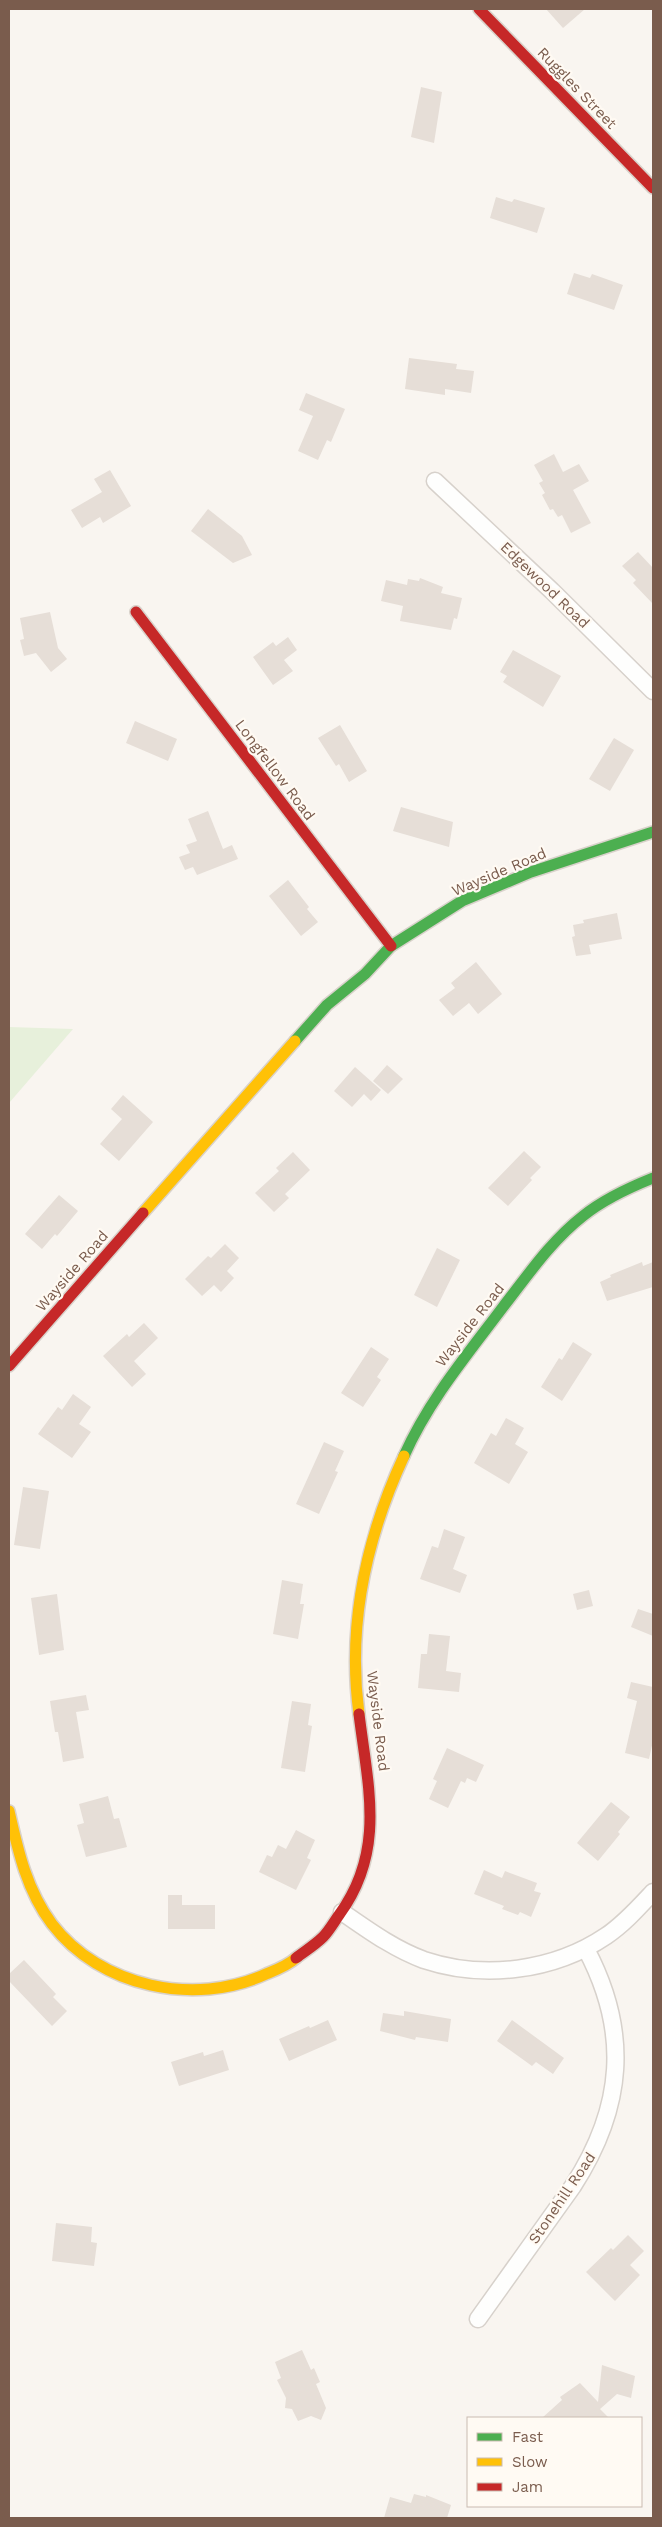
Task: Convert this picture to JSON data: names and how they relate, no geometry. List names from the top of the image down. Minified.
{"streets":{"street":["Ruggles Street","Edgewood Road","Longfellow Road","Wayside Road","Stonehill Road"]},"crossings":[["Longfellow Road","Wayside Road"]],"legend":["Fast","Slow","Jam"]}
